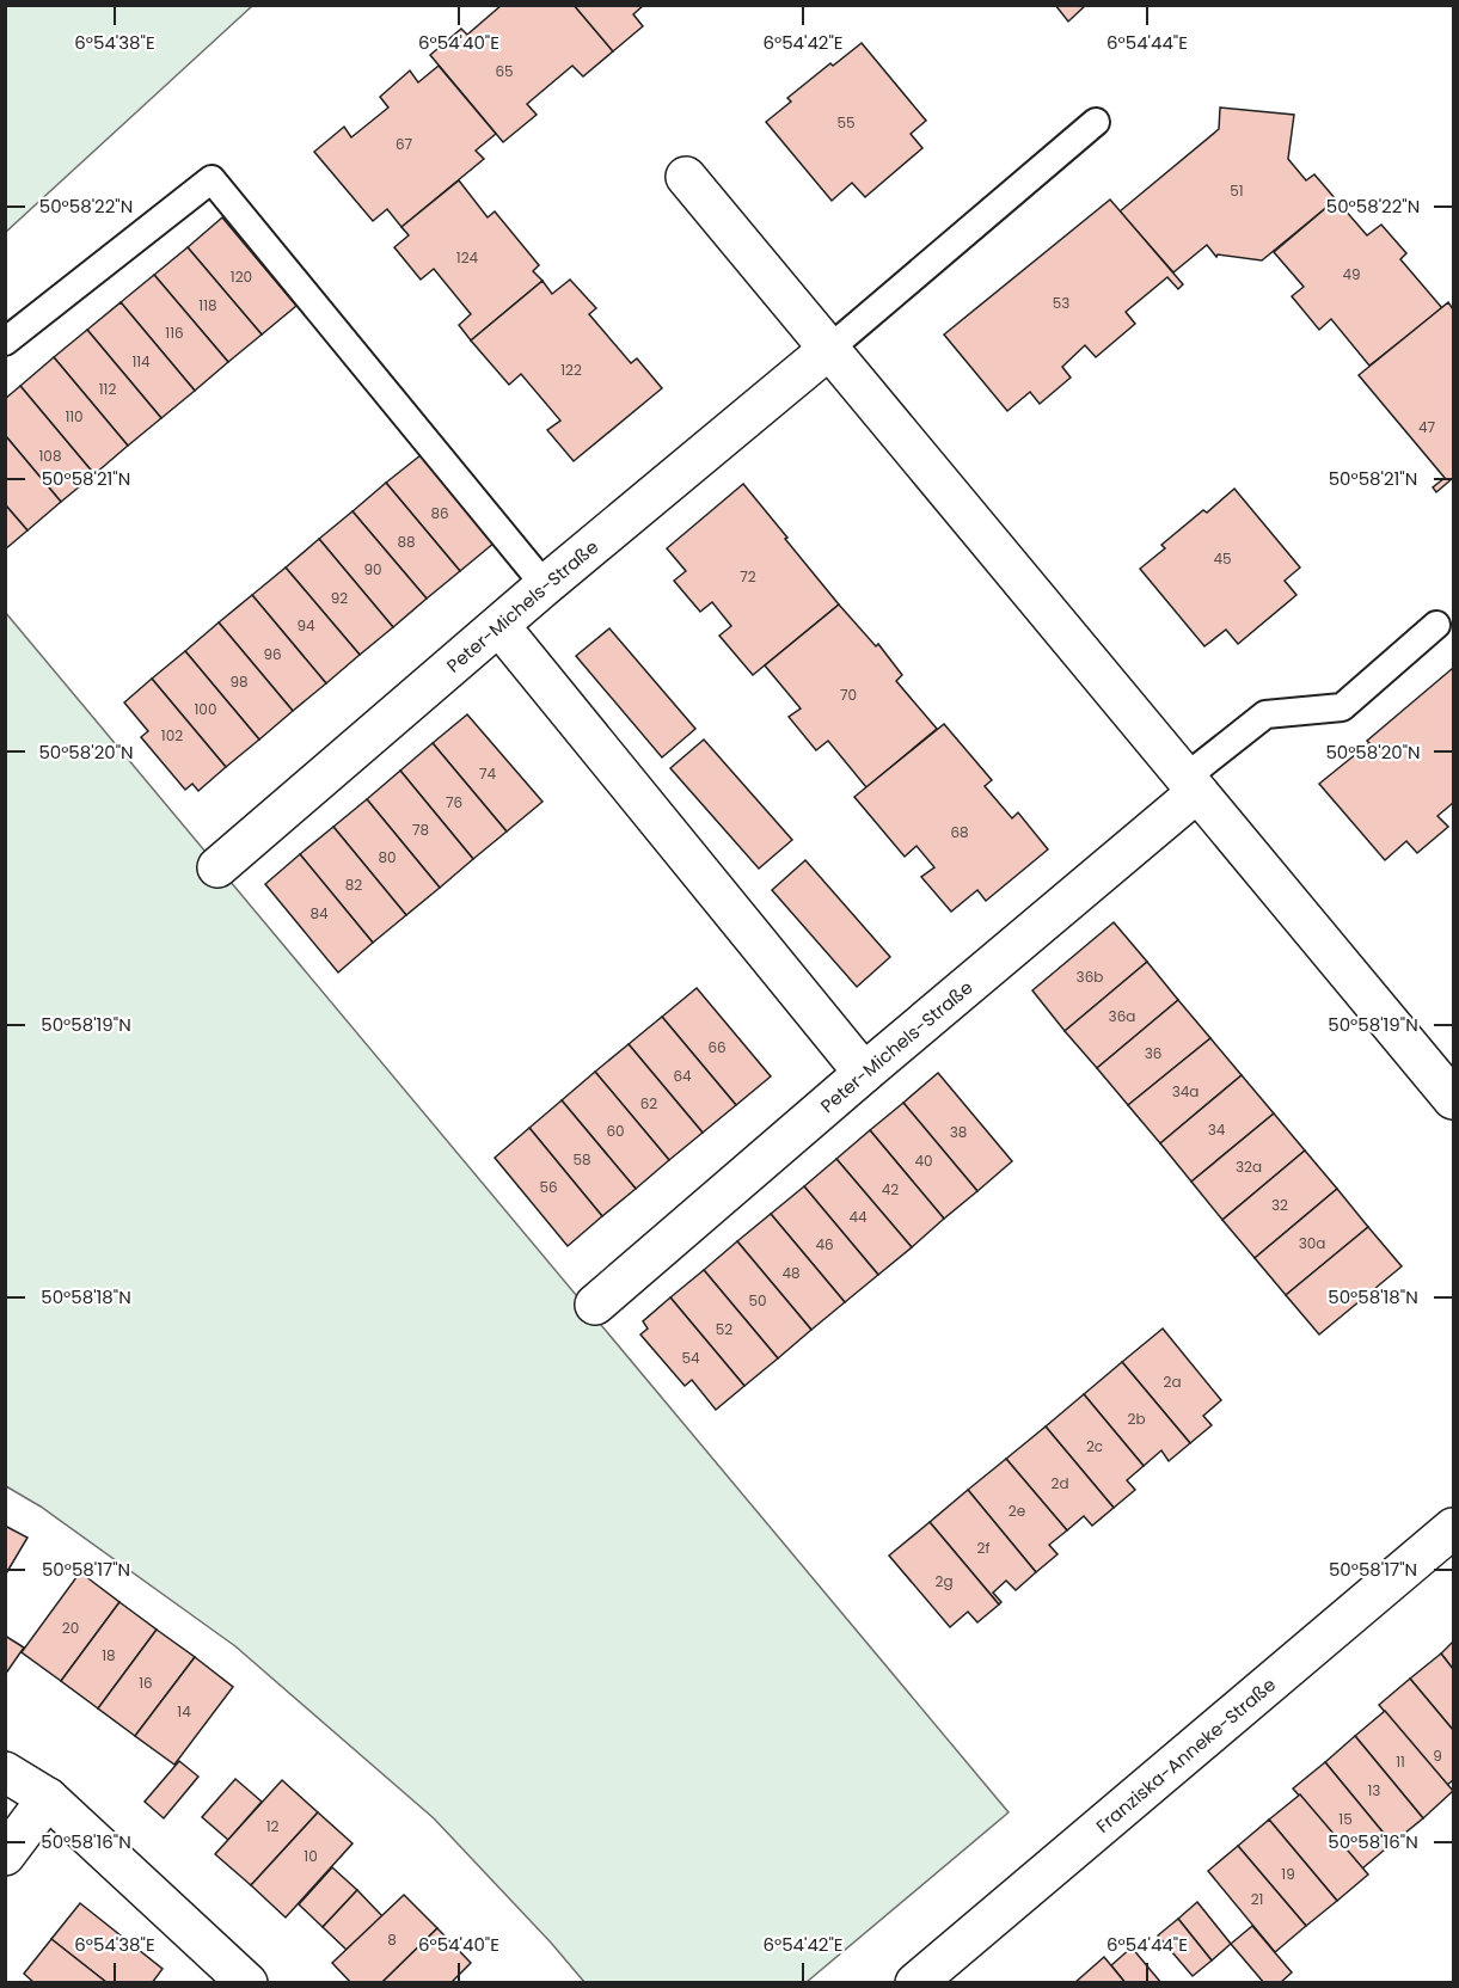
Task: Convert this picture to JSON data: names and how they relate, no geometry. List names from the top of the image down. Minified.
{"streets":{"street":["Peter-Michels-Straße","Franziska-Anneke-Straße"]},"house_numbers":["65","55","67","51","124","49","120","53","118","116","114","122","112","110","47","108","86","88","45","90","72","92","94","96","98","70","100","102","74","76","78","68","80","82","84","36b","36a","66","36","64","34a","62","34","60","38","58","40","32a","56","42","32","44","30a","46","48","50","52","54","2a","2b","2c","2d","2e","2f","2g","20","18","16","14","9","11","13","15","12","10","19","21","8"],"coordinates":["6°54'38\"E","6°54'40\"E","6°54'42\"E","6°54'44\"E","50°58'22\"N","50°58'21\"N","50°58'20\"N","50°58'19\"N","50°58'18\"N","50°58'17\"N","50°58'16\"N"]}
